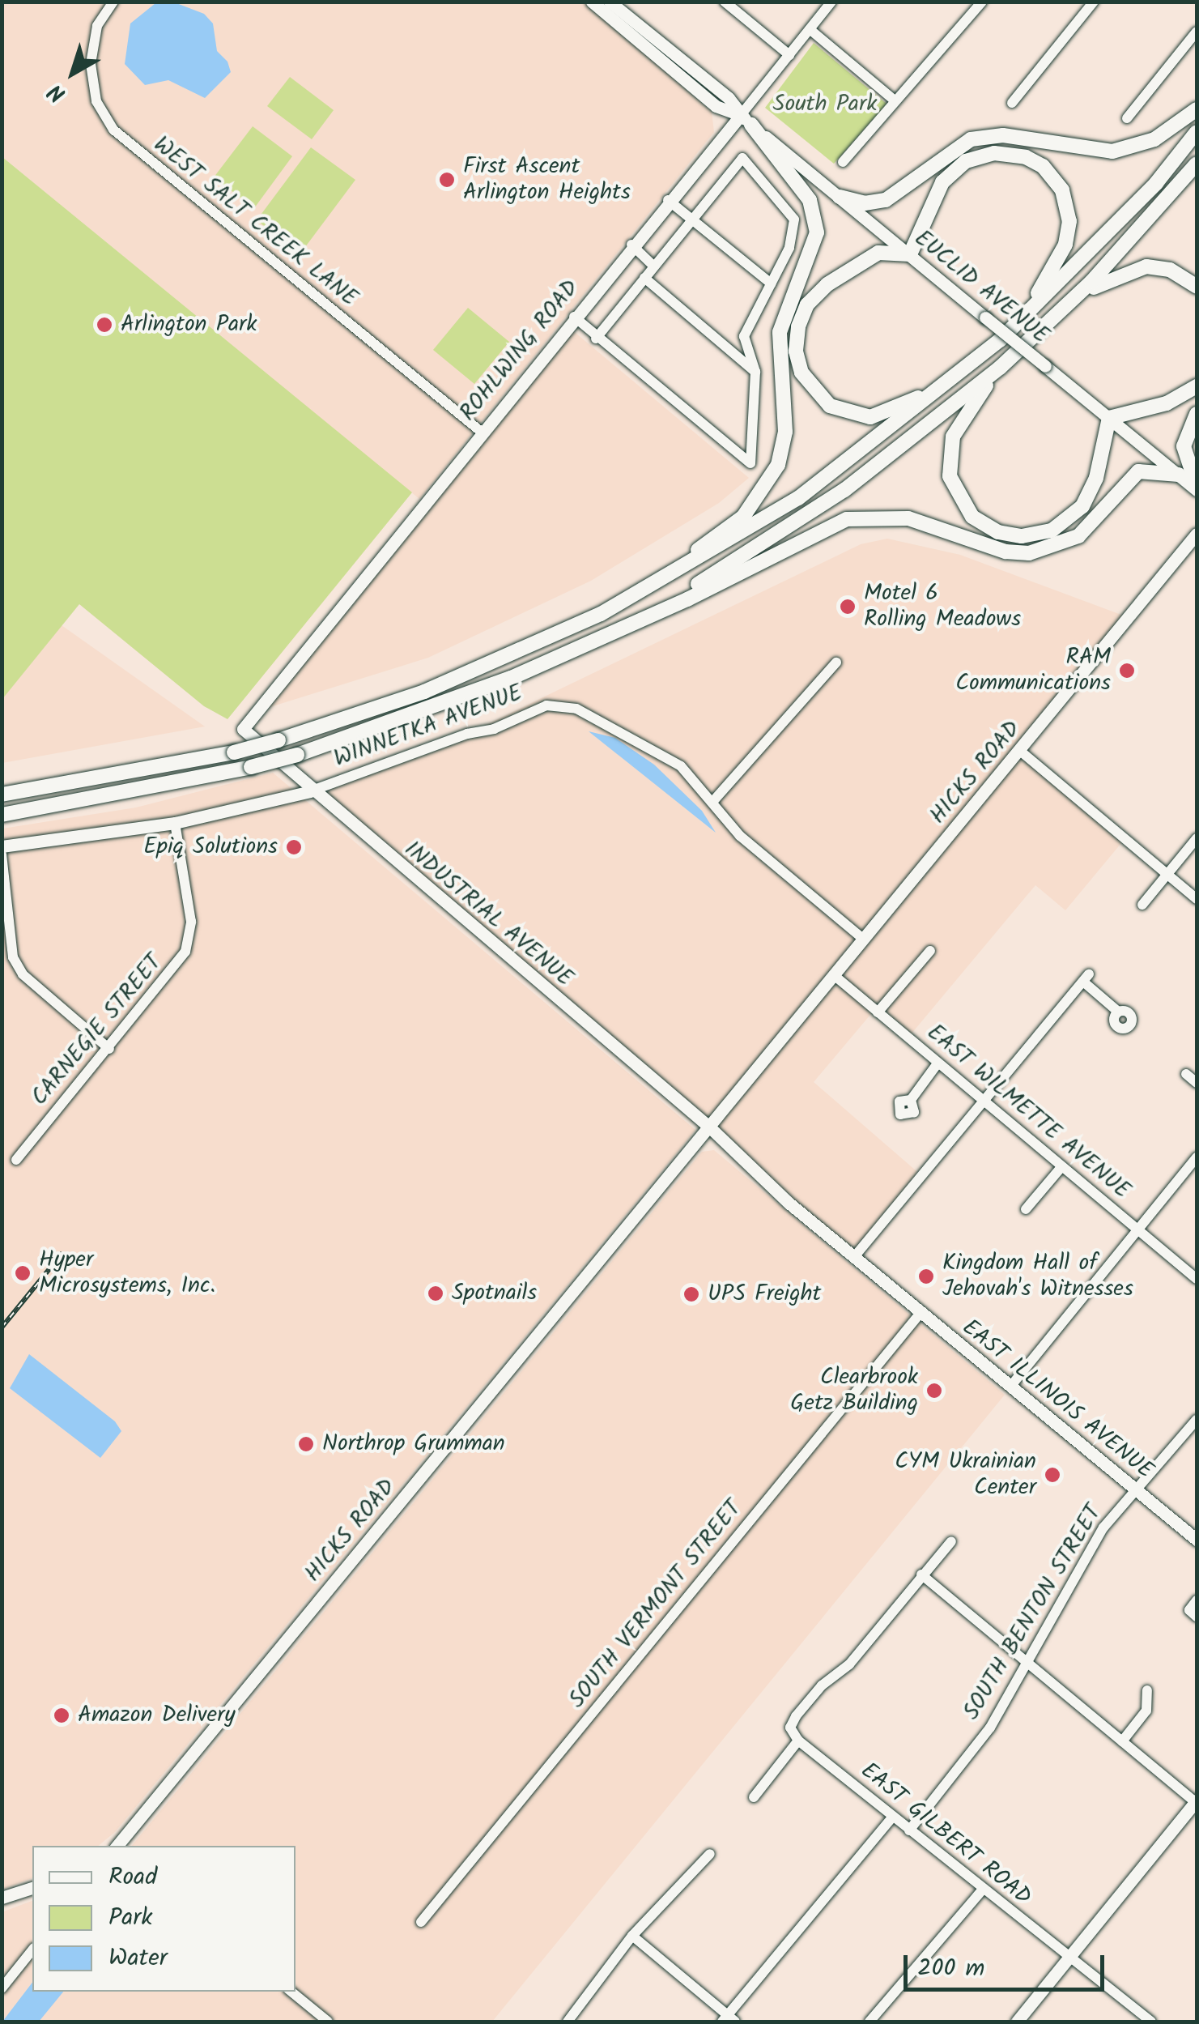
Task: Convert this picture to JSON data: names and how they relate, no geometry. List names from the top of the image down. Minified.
{"streets":{"main road":["EUCLID AVENUE","ROHLWING ROAD","HICKS ROAD","INDUSTRIAL AVENUE","EAST ILLINOIS AVENUE"],"street":["WEST SALT CREEK LANE","WINNETKA AVENUE","CARNEGIE STREET","EAST WILMETTE AVENUE","SOUTH VERMONT STREET","SOUTH BENTON STREET","EAST GILBERT ROAD"]},"crossings":[["WEST SALT CREEK LANE","ROHLWING ROAD"],["EUCLID AVENUE","ROHLWING ROAD"],["ROHLWING ROAD","INDUSTRIAL AVENUE"],["WINNETKA AVENUE","HICKS ROAD"],["WINNETKA AVENUE","INDUSTRIAL AVENUE"],["HICKS ROAD","INDUSTRIAL AVENUE"],["HICKS ROAD","EAST WILMETTE AVENUE"],["HICKS ROAD","EAST ILLINOIS AVENUE"],["INDUSTRIAL AVENUE","EAST ILLINOIS AVENUE"],["EAST ILLINOIS AVENUE","SOUTH VERMONT STREET"],["EAST ILLINOIS AVENUE","SOUTH BENTON STREET"],["SOUTH BENTON STREET","EAST GILBERT ROAD"]],"parks":["South Park"],"places":["First Ascent Arlington Heights","Arlington Park","Motel 6 Rolling Meadows","RAM Communications","Epiq Solutions","Hyper Microsystems, Inc.","Kingdom Hall of Jehovah's Witnesses","Spotnails","UPS Freight","Clearbrook Getz Building","Northrop Grumman","CYM Ukrainian Center","Amazon Delivery"],"legend":["Road","Park","Water"],"scale_bar":"200 m","north":"bottom left"}
